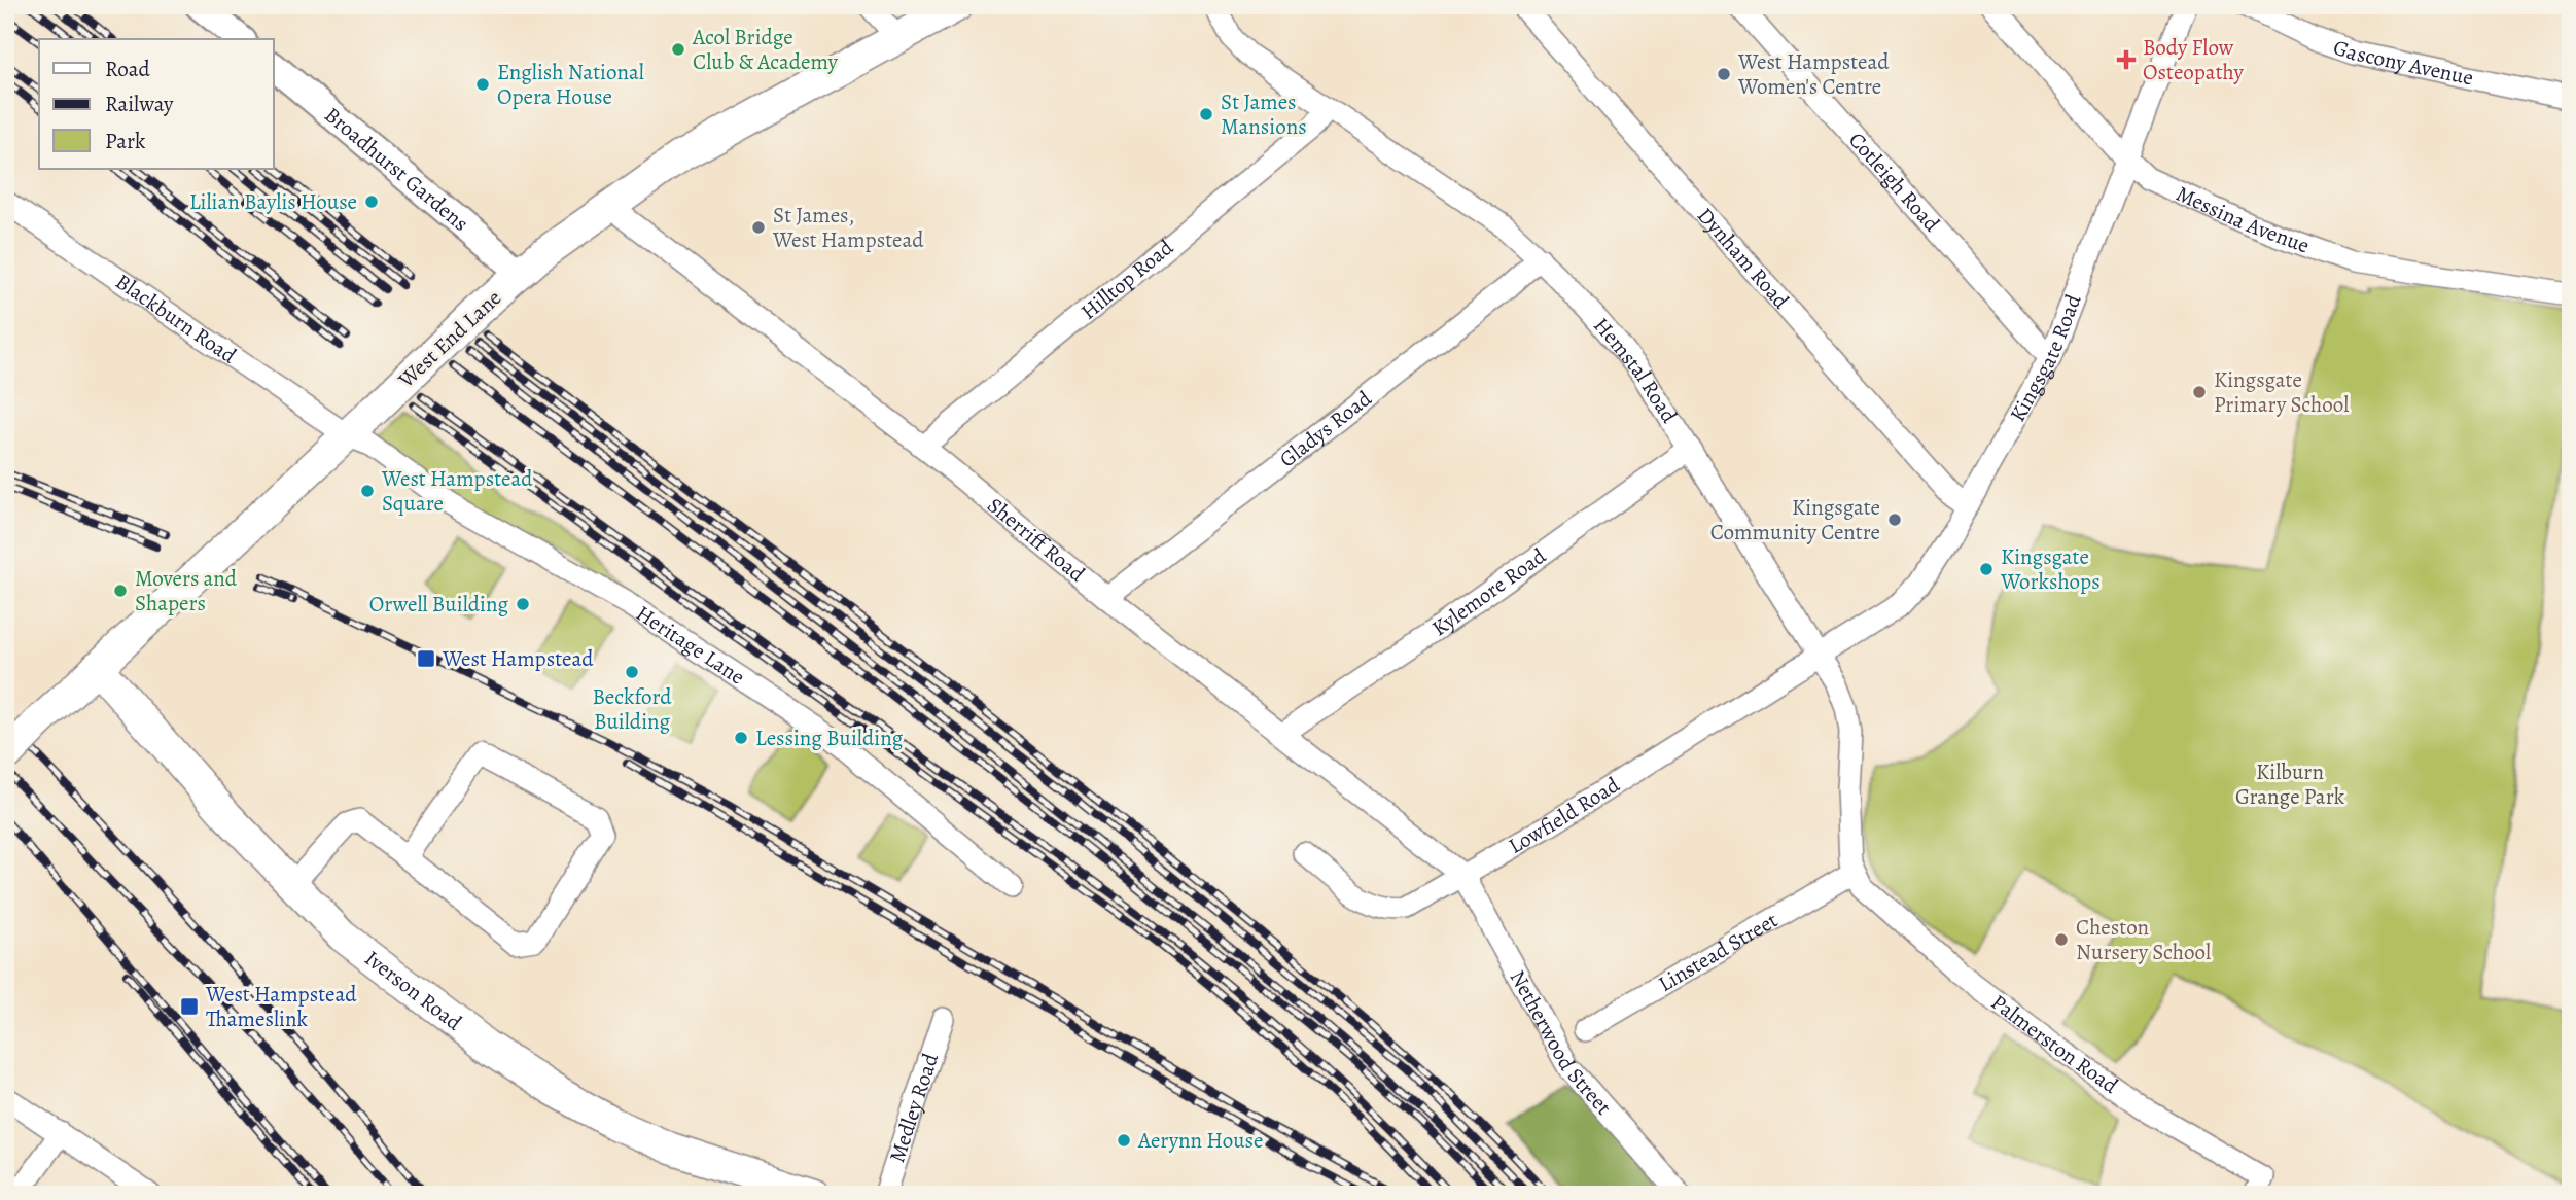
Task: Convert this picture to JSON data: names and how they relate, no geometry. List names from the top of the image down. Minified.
{"streets":{"main road":["West End Lane","Iverson Road"],"street":["Gascony Avenue","Broadhurst Gardens","Cotleigh Road","Messina Avenue","Dynham Road","Hilltop Road","Blackburn Road","Kingsgate Road","Hemstal Road","Gladys Road","Sherriff Road","Kylemore Road","Heritage Lane","Lowfield Road","Linstead Street","Netherwood Street","Palmerston Road","Medley Road"]},"crossings":[["Broadhurst Gardens","West End Lane"],["Cotleigh Road","Kingsgate Road"],["Messina Avenue","Kingsgate Road"],["Dynham Road","Kingsgate Road"],["Hilltop Road","Hemstal Road"],["Hilltop Road","Sherriff Road"],["Blackburn Road","West End Lane"],["Blackburn Road","Heritage Lane"],["West End Lane","Sherriff Road"],["West End Lane","Heritage Lane"],["West End Lane","Iverson Road"],["Kingsgate Road","Hemstal Road"],["Kingsgate Road","Lowfield Road"],["Hemstal Road","Gladys Road"],["Hemstal Road","Kylemore Road"],["Hemstal Road","Lowfield Road"],["Hemstal Road","Linstead Street"],["Hemstal Road","Palmerston Road"],["Gladys Road","Sherriff Road"],["Sherriff Road","Kylemore Road"],["Sherriff Road","Lowfield Road"],["Sherriff Road","Netherwood Street"],["Lowfield Road","Netherwood Street"],["Linstead Street","Palmerston Road"]],"parks":["Kilburn Grange Park"],"places":{"other":["Acol Bridge Club & Academy","West Hampstead Women's Centre","English National Opera House","St James Mansions","Lilian Baylis House","St James, West Hampstead","Kingsgate Primary School","West Hampstead Square","Kingsgate Community Centre","Kingsgate Workshops","Movers and Shapers","Orwell Building","Beckford Building","Lessing Building","Cheston Nursery School","Aerynn House"],"health":["Body Flow Osteopathy"],"transit":["West Hampstead","West Hampstead Thameslink"]},"legend":["Road","Railway","Park"]}
